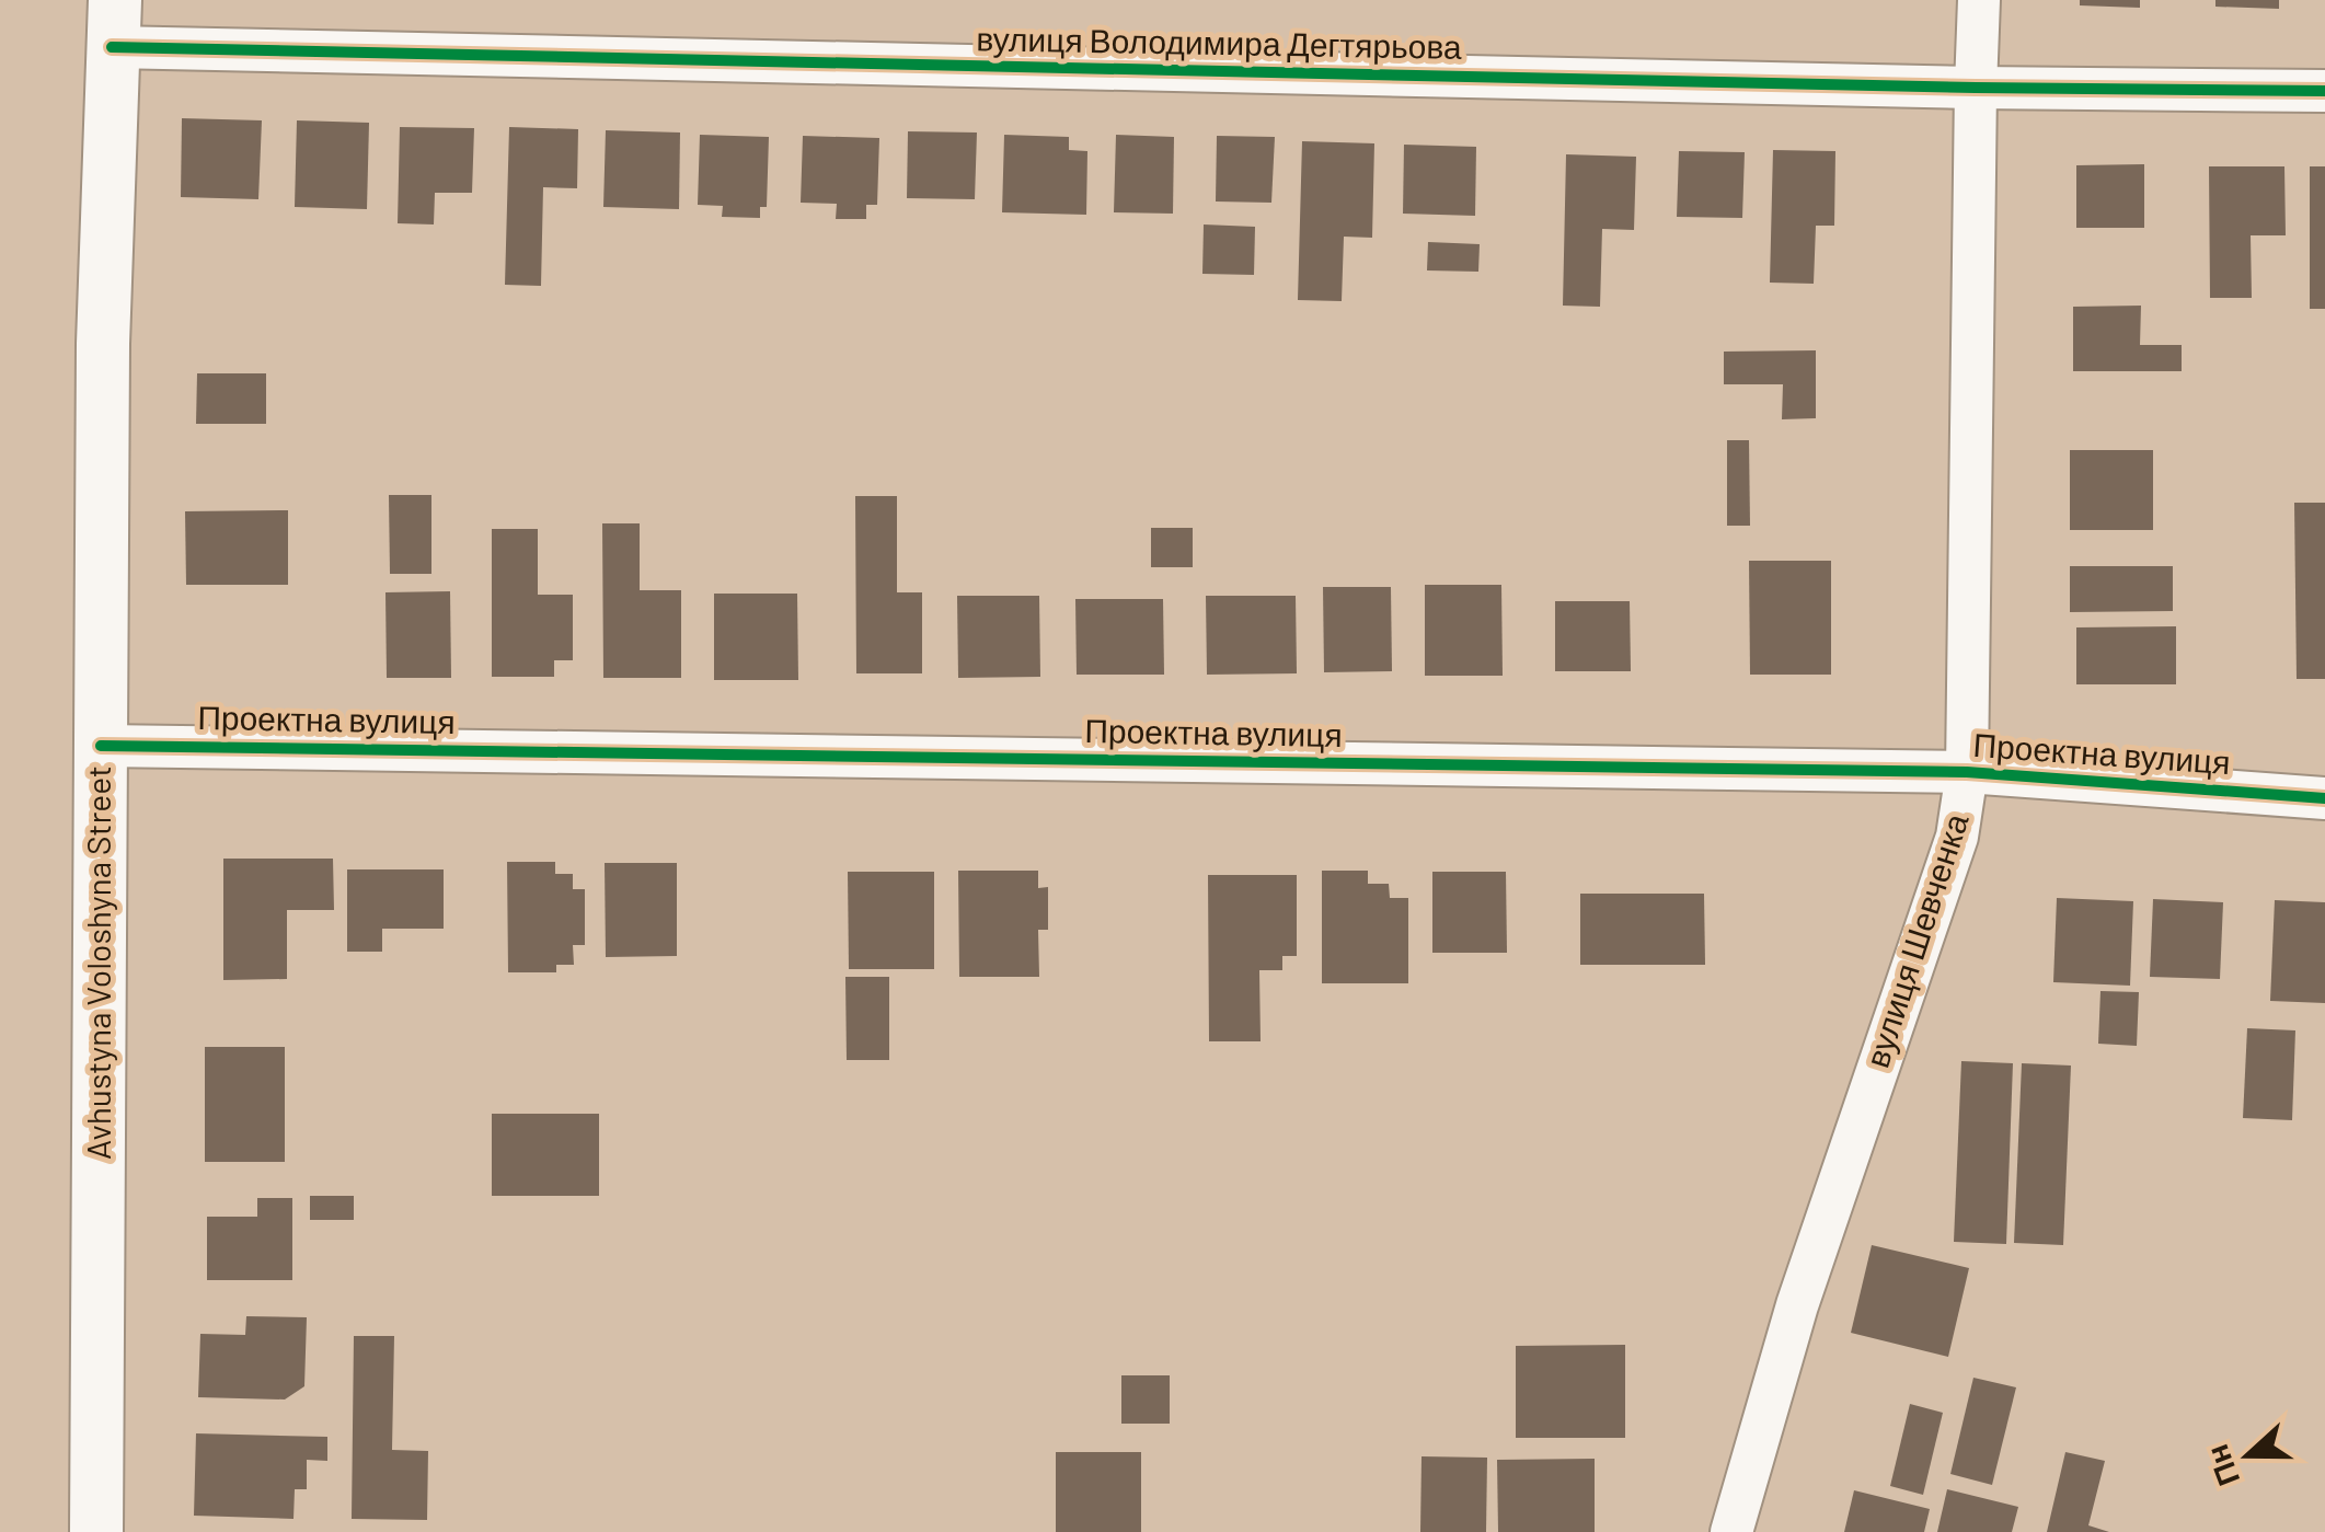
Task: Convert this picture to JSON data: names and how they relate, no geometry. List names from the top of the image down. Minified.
{"streets":{"street":["вулиця Володимира Дегтярьова","Проектна вулиця","вулиця Шевченка","Avhustyna Voloshyna Street"]},"crossings":[["вулиця Володимира Дегтярьова","вулиця Шевченка"],["вулиця Володимира Дегтярьова","Avhustyna Voloshyna Street"],["Проектна вулиця","вулиця Шевченка"],["Проектна вулиця","Avhustyna Voloshyna Street"]],"north":"left"}
